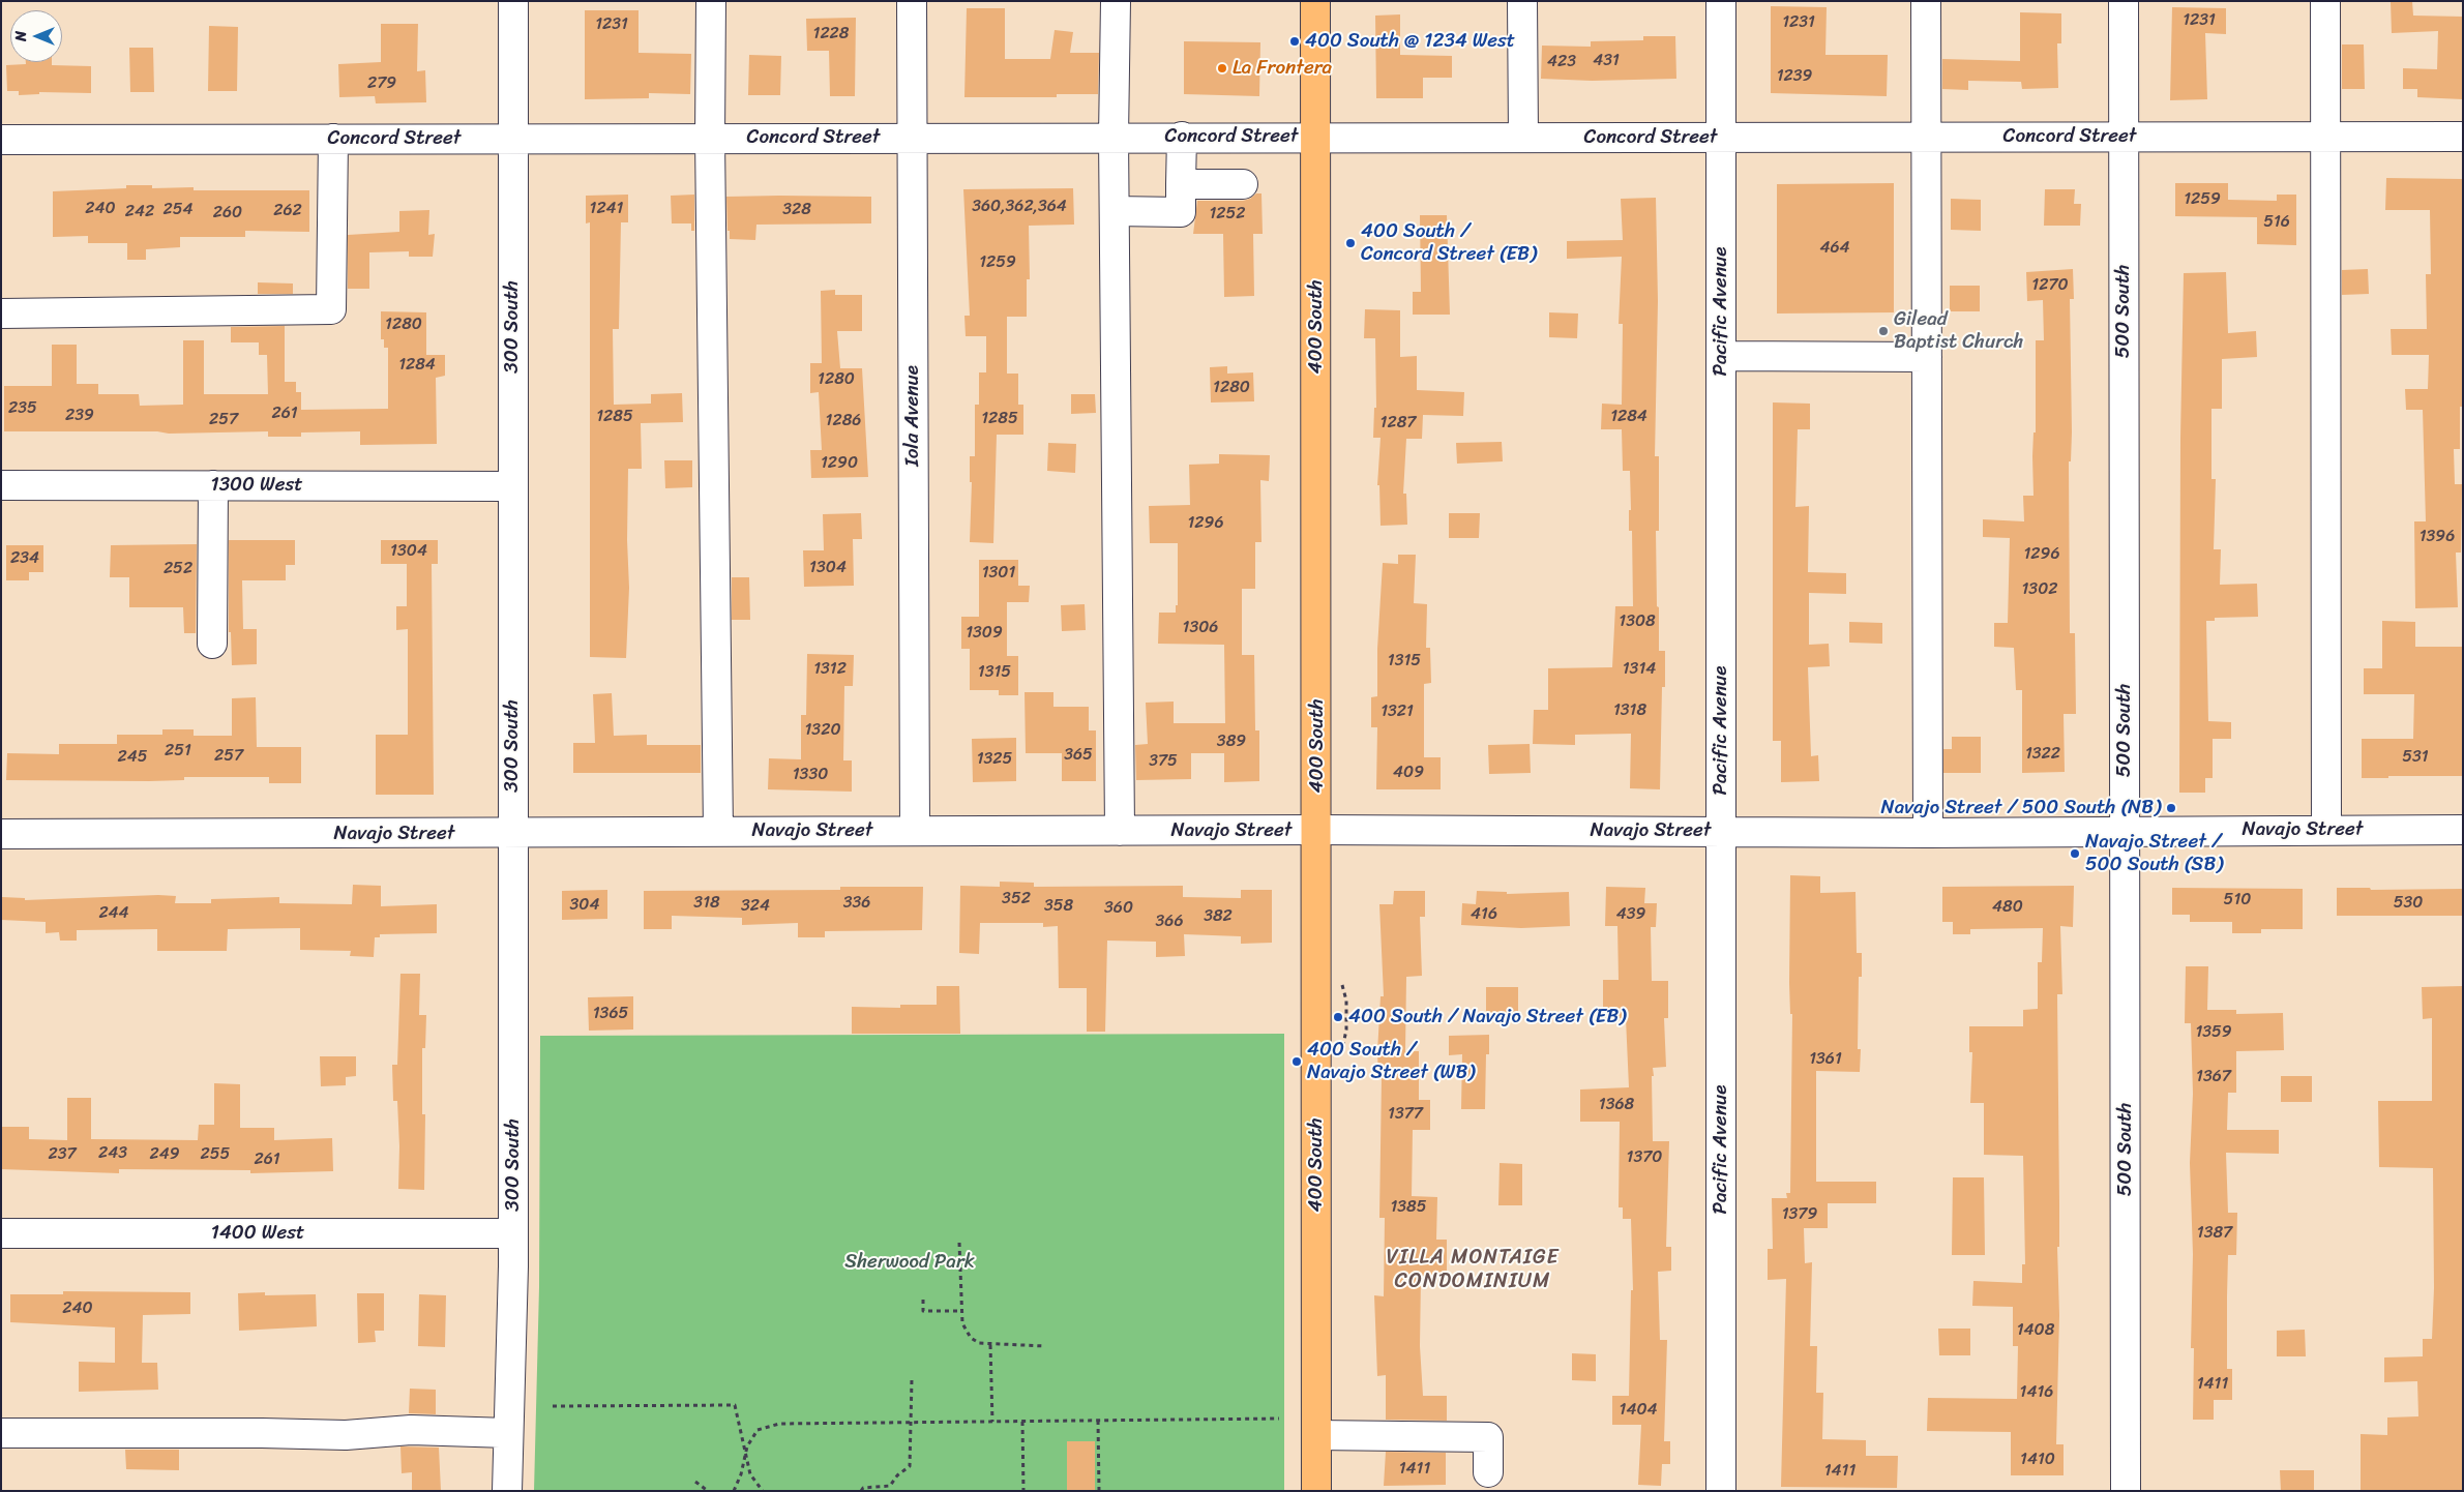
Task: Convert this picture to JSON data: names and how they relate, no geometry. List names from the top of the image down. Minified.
{"streets":{"main road":["400 South"],"street":["Concord Street","Pacific Avenue","500 South","300 South","Iola Avenue","1300 West","Navajo Street","1400 West"]},"crossings":[["Concord Street","Pacific Avenue"],["Concord Street","500 South"],["Concord Street","300 South"],["Concord Street","400 South"],["Concord Street","Iola Avenue"],["Pacific Avenue","Navajo Street"],["500 South","Navajo Street"],["300 South","1300 West"],["300 South","Navajo Street"],["300 South","1400 West"],["400 South","Navajo Street"],["Iola Avenue","Navajo Street"]],"districts":["VILLA MONTAIGE CONDOMINIUM"],"parks":["Sherwood Park"],"places":["400 South @ 1234 West","La Frontera","400 South / Concord Street (EB)","Gilead Baptist Church","Navajo Street / 500 South (NB)","Navajo Street / 500 South (SB)","400 South / Navajo Street (EB)","400 South / Navajo Street (WB)"],"house_numbers":["1231","1231","1231","1228","431","423","1239","279","1259","360,362,364","240","1241","254","328","262","242","260","1252","516","464","1259","1270","1280","1284","1280","1280","235","261","239","1285","1284","1285","257","1286","1287","1290","1296","1396","1304","1296","234","1304","252","1301","1302","1308","1306","1309","1315","1312","1314","1315","1318","1321","1320","389","251","1322","365","257","245","531","1325","375","409","1330","352","510","318","336","530","304","324","358","480","360","244","416","439","382","366","1365","1359","1361","1367","1368","1377","243","237","249","255","1370","261","1385","1379","1387","240","1408","1411","1416","1404","1410","1411","1411"],"north":"left"}
